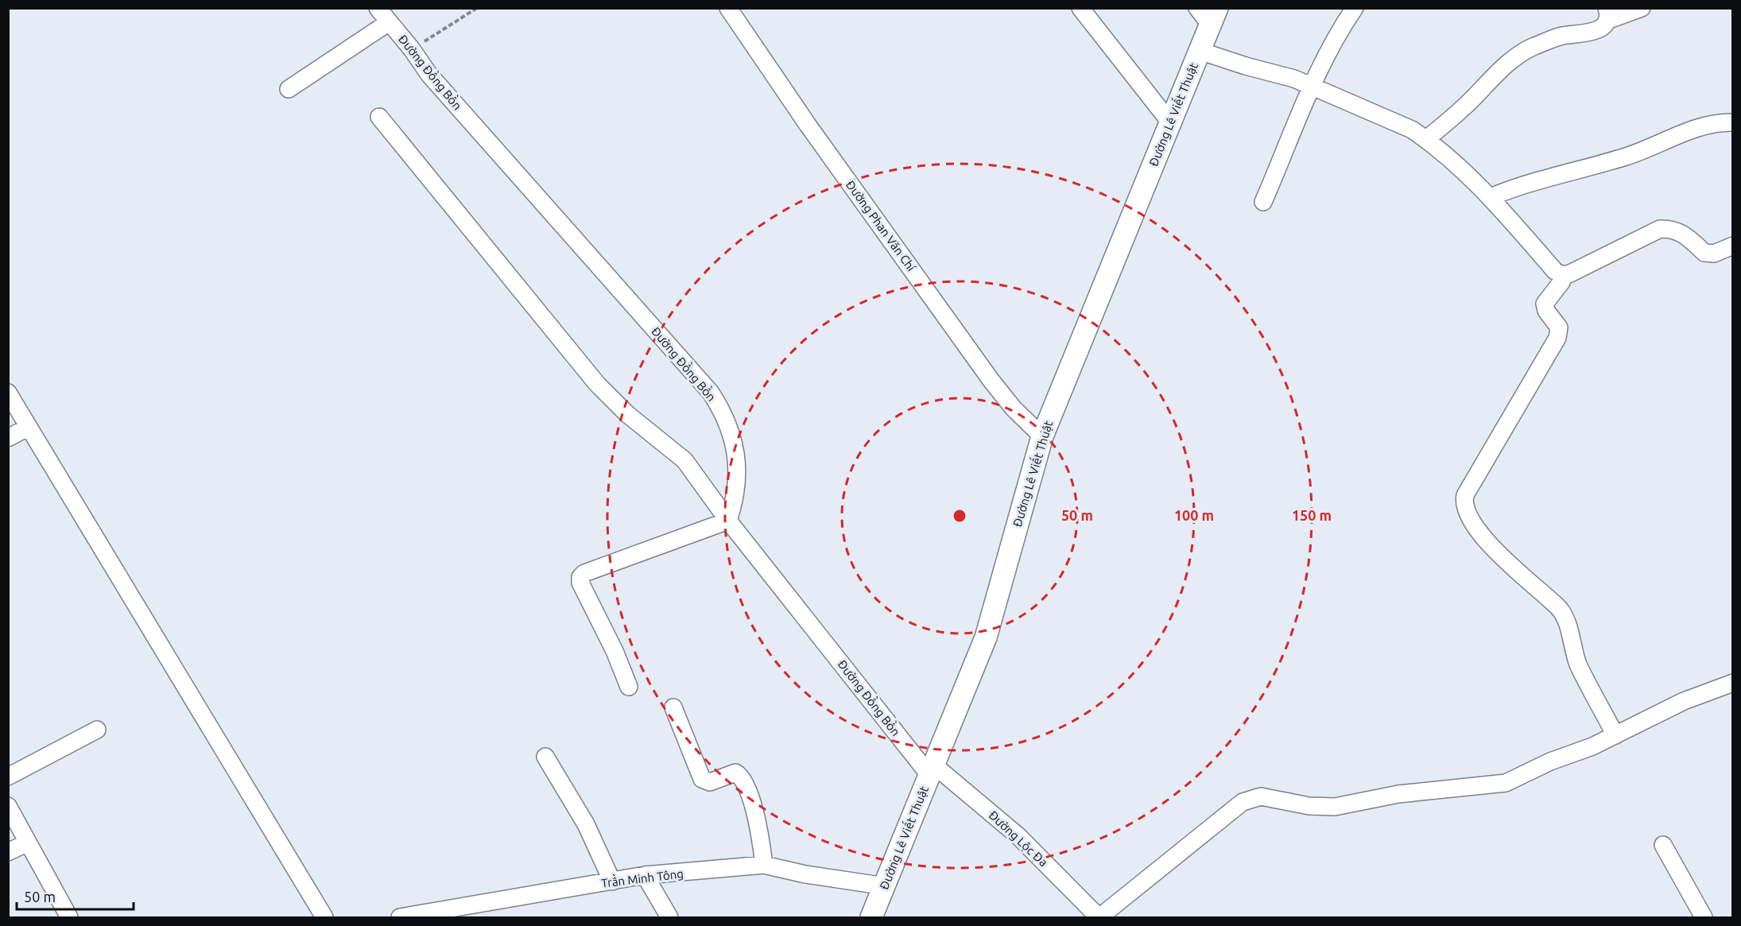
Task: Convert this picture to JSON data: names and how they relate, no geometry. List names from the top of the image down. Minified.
{"streets":{"main road":["Đường Lê Viết Thuật"],"street":["Đường Đồng Bồn","Đường Phan Văn Chí","Đường Lộc Đa","Trần Minh Tông"]},"crossings":[["Đường Đồng Bồn","Đường Lê Viết Thuật"],["Đường Đồng Bồn","Đường Lộc Đa"],["Đường Lê Viết Thuật","Đường Phan Văn Chí"],["Đường Lê Viết Thuật","Đường Lộc Đa"],["Đường Lê Viết Thuật","Trần Minh Tông"]],"scale_bar":"50 m","rings":["50 m","100 m","150 m"]}
